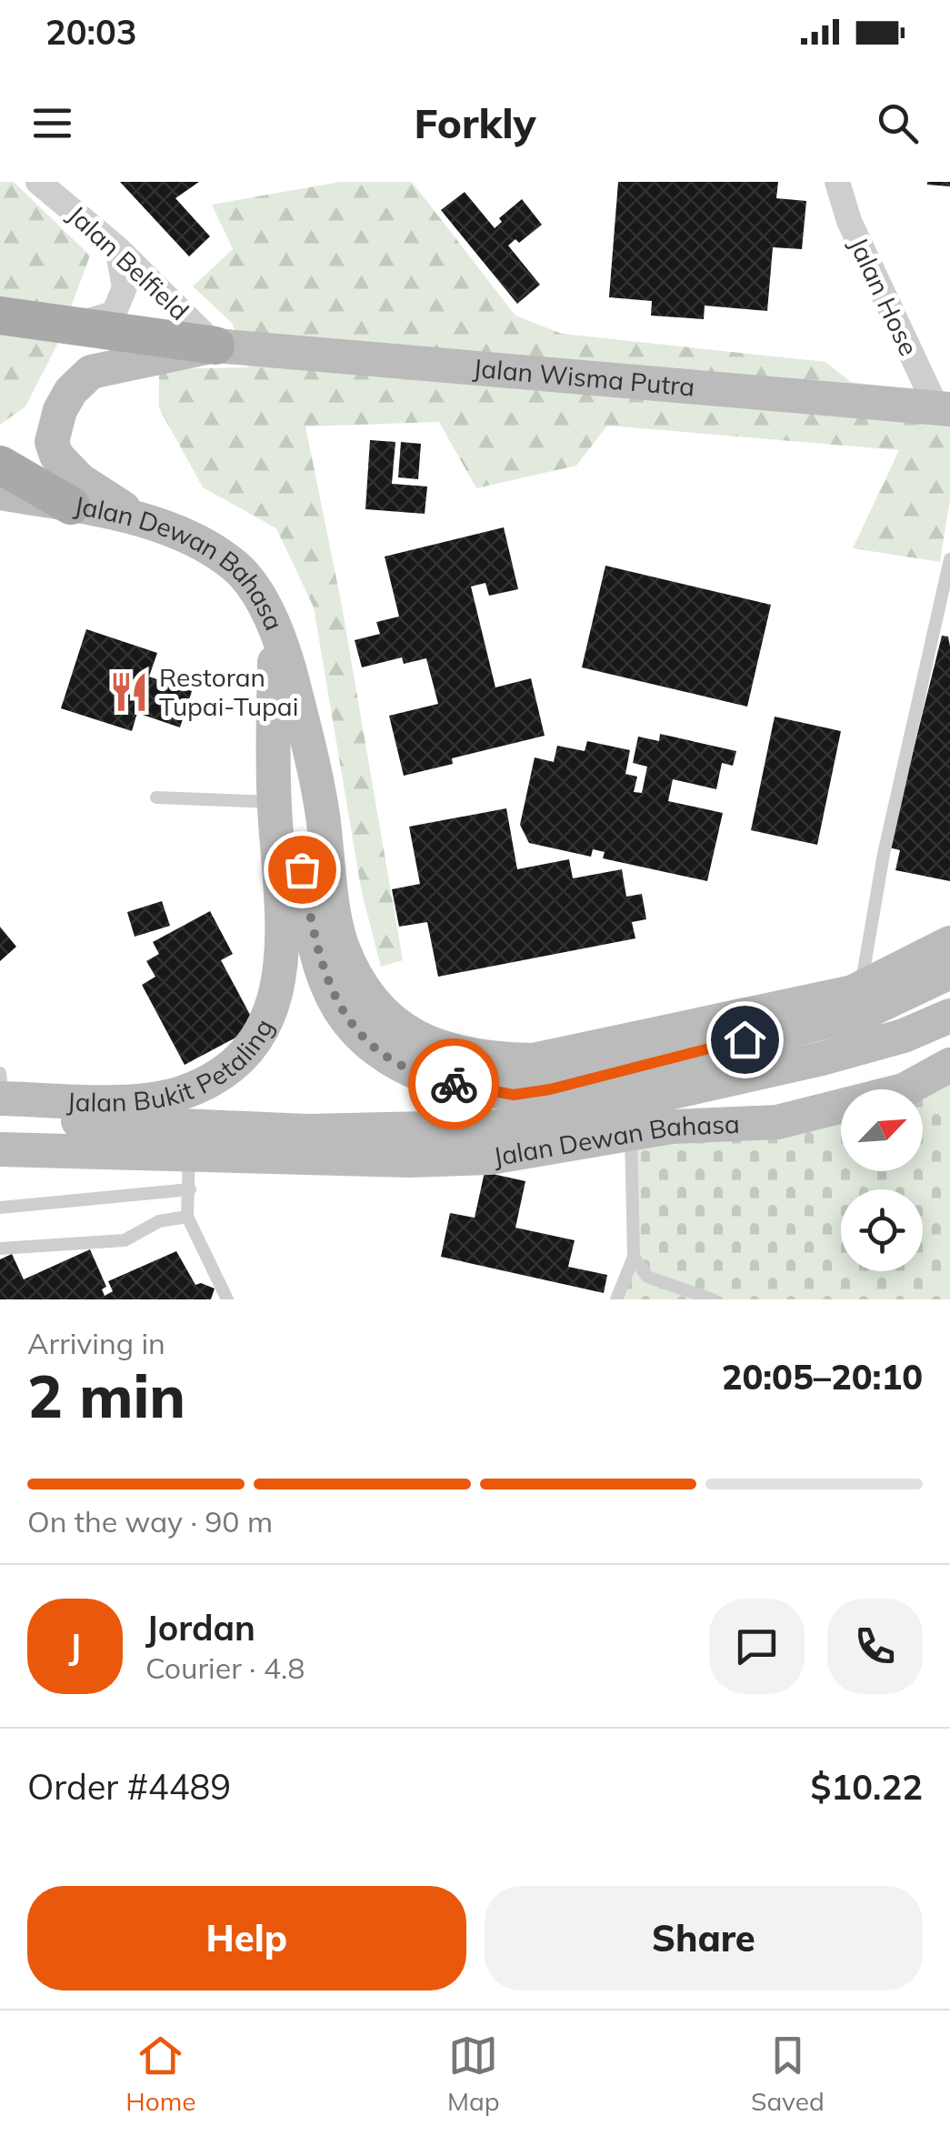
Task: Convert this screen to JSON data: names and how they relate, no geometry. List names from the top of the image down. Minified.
{"streets":{"main road":["Jalan Wisma Putra","Jalan Dewan Bahasa","Jalan Bukit Petaling"],"street":["Jalan Belfield","Jalan Hose"]},"crossings":[["Jalan Belfield","Jalan Wisma Putra"],["Jalan Hose","Jalan Wisma Putra"],["Jalan Wisma Putra","Jalan Dewan Bahasa"],["Jalan Dewan Bahasa","Jalan Bukit Petaling"]],"places":{"restaurant":["Restoran Tupai-Tupai"]},"north":"top right","page":{"status":"20:03","header":"Forkly","heading":["2 min","Arriving in","20:05–20:10"],"panel":["Jordan","Courier · 4.8","Order #4489","$10.22"],"bar":"On the way · 90 m","round":"J","buttons":["Help","Share"],"tabs":["Home","Map","Saved"]}}
